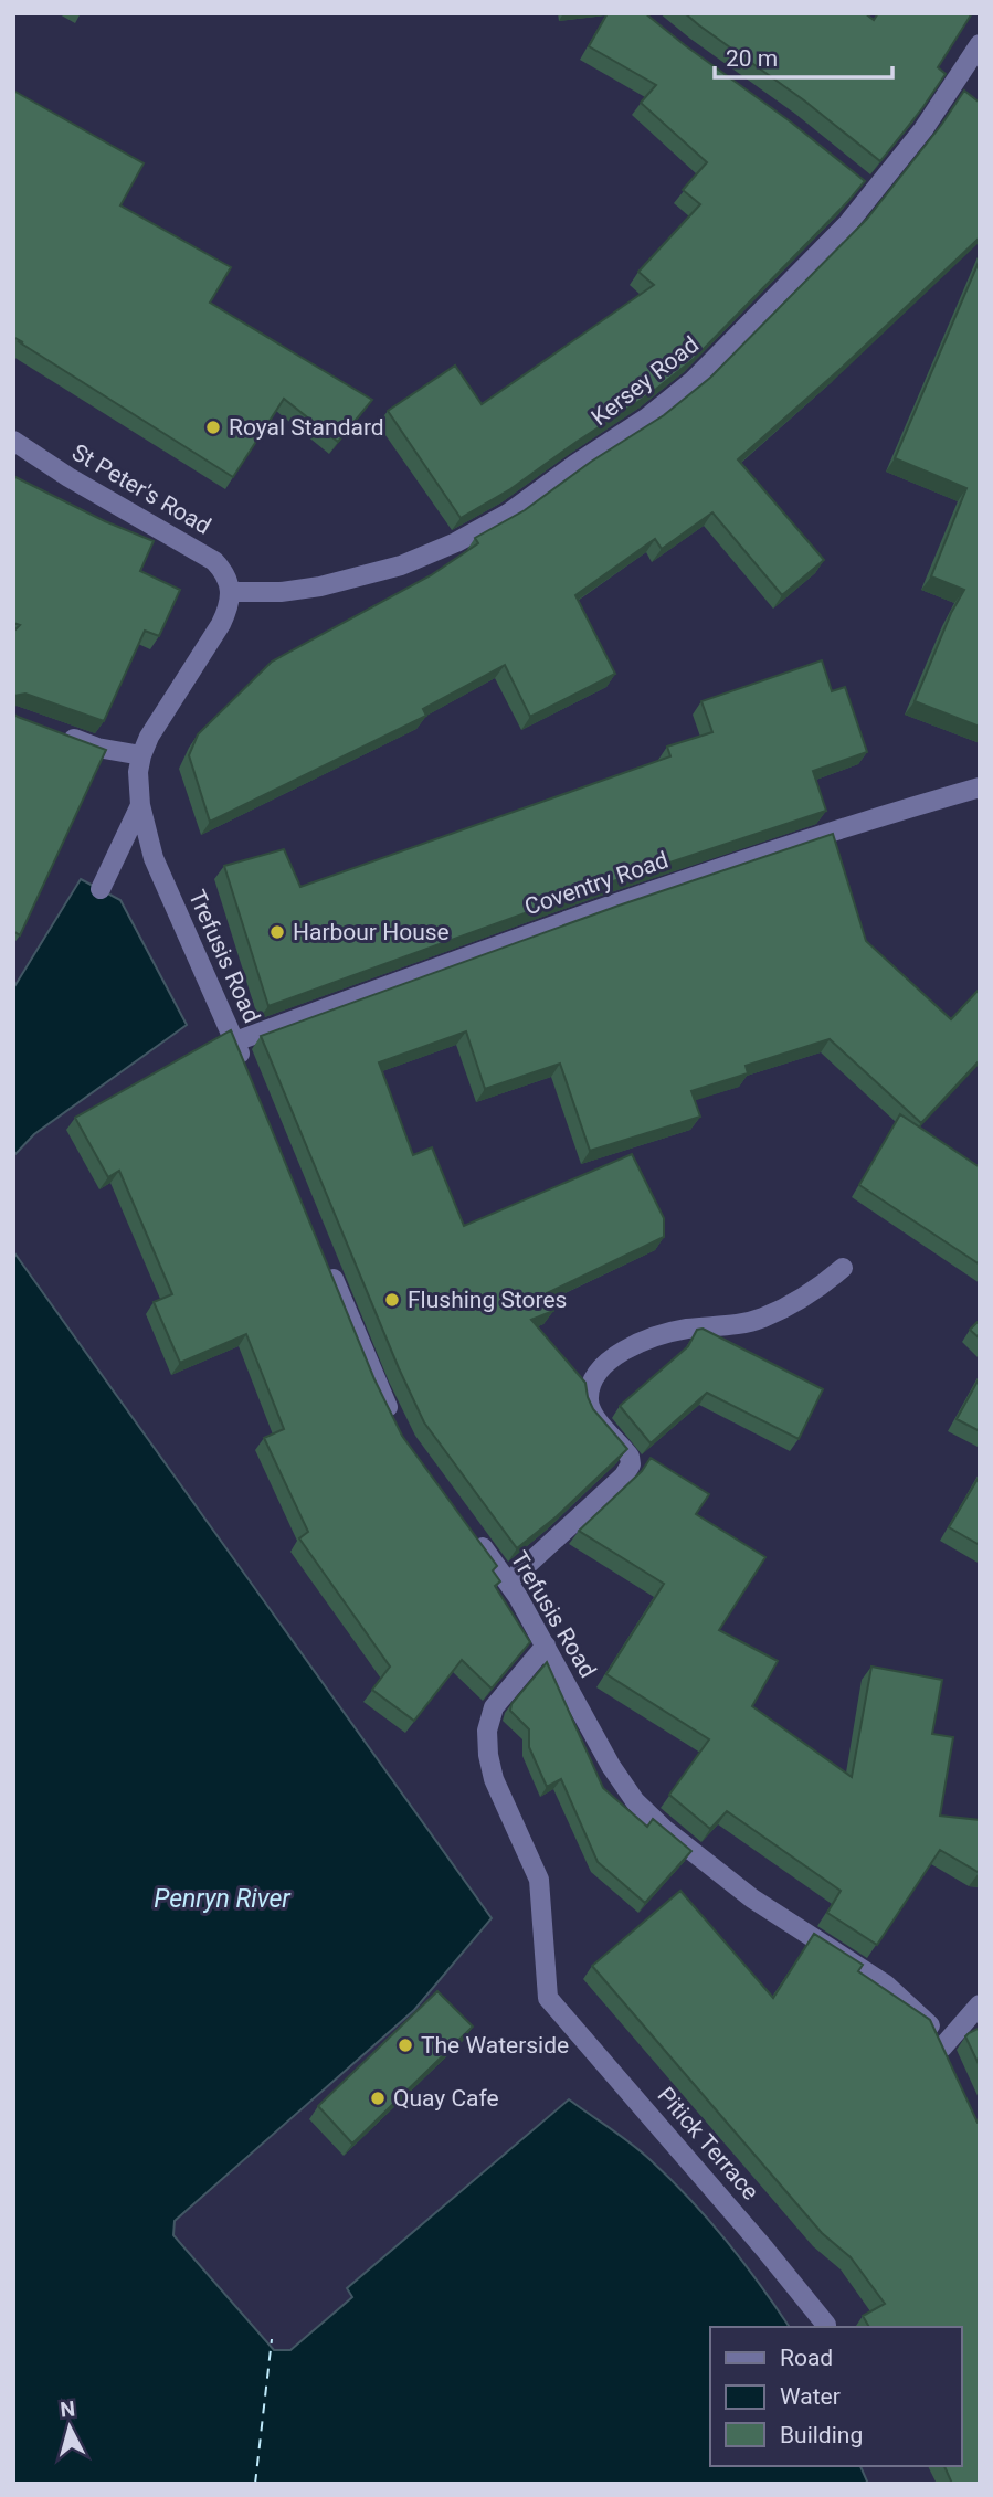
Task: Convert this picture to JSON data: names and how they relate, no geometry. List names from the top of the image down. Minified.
{"streets":{"street":["Kersey Road","St Peter's Road","Coventry Road","Trefusis Road","Pitick Terrace"]},"crossings":[["Kersey Road","St Peter's Road"],["Kersey Road","Trefusis Road"],["St Peter's Road","Trefusis Road"],["Coventry Road","Trefusis Road"],["Trefusis Road","Pitick Terrace"]],"water":["Penryn River"],"places":["Royal Standard","Harbour House","Flushing Stores","The Waterside","Quay Cafe"],"legend":["Road","Water","Building"],"scale_bar":"20 m","north":"top"}
